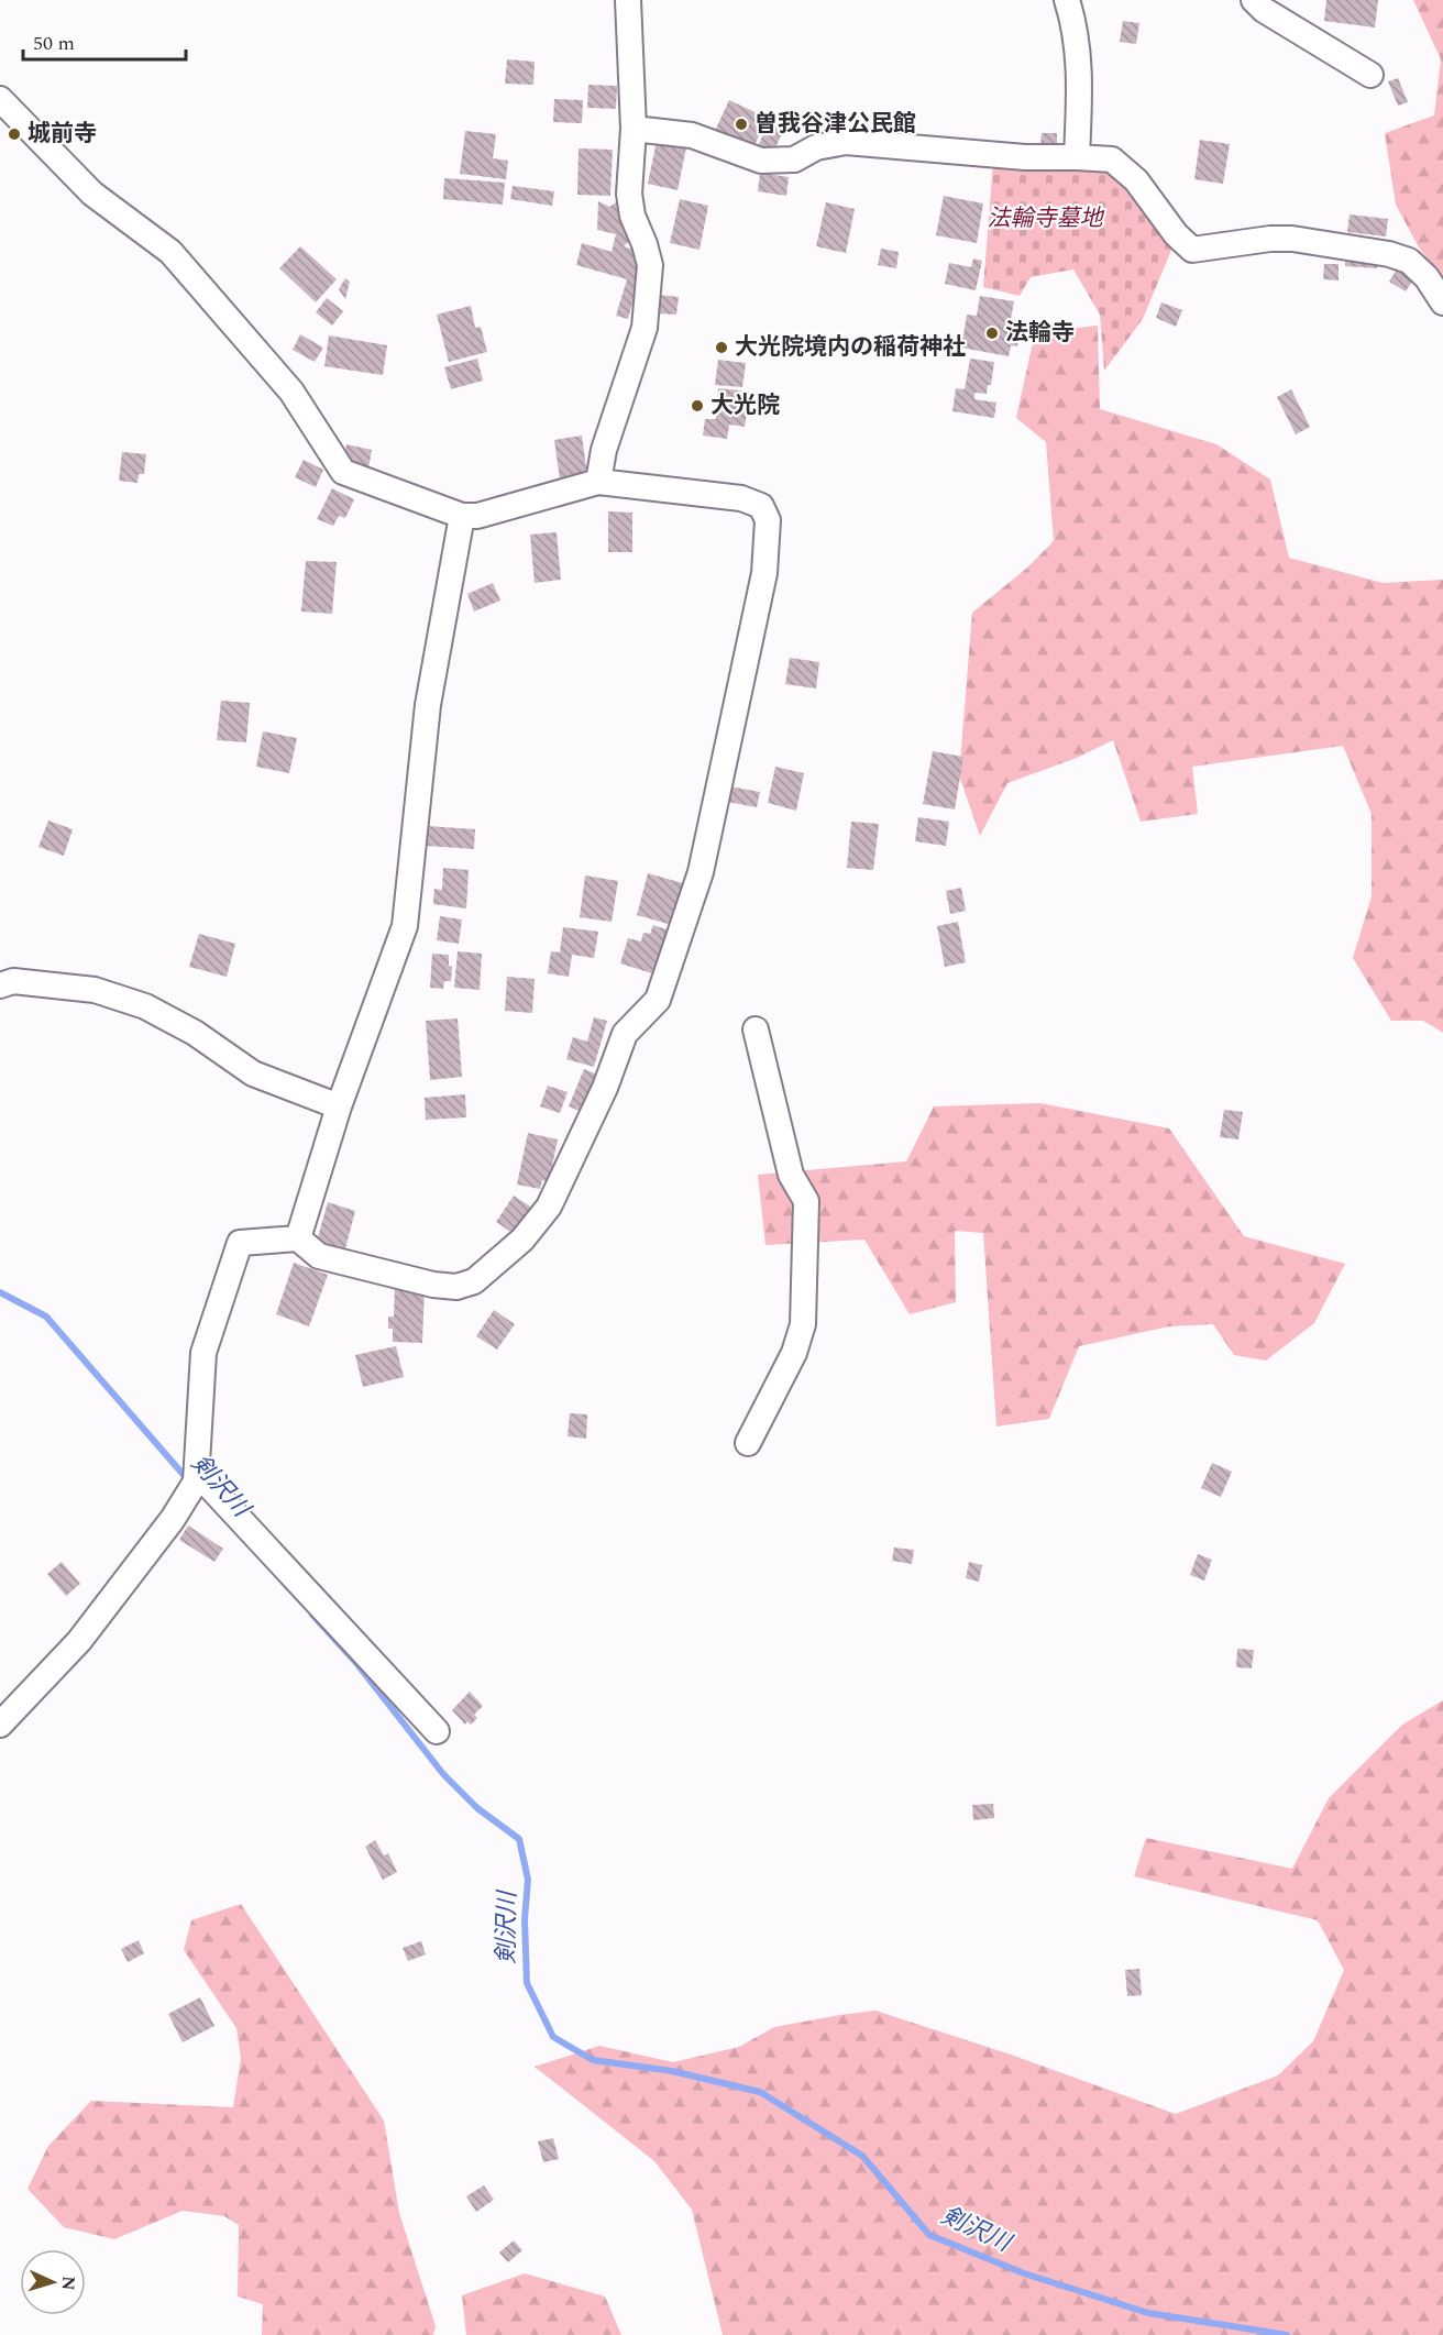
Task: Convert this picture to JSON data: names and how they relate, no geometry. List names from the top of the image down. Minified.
{"water":["剣沢川"],"parks":["法輪寺墓地"],"places":["曽我谷津公民館","城前寺","法輪寺","大光院境内の稲荷神社","大光院"],"scale_bar":"50 m","north":"right"}
